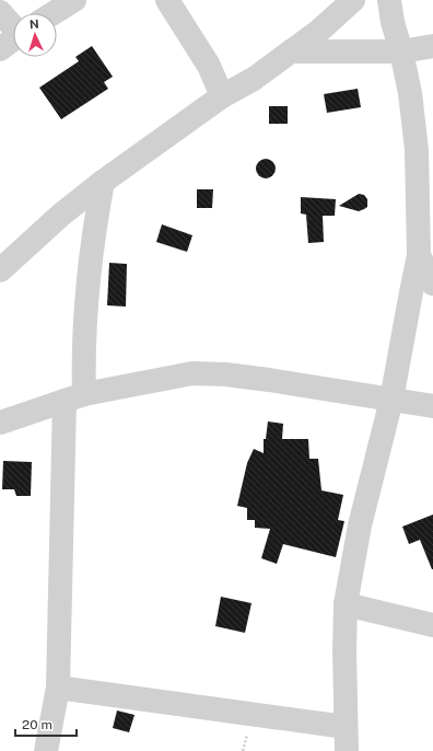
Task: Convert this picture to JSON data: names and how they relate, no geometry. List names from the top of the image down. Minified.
{"scale_bar":"20 m","north":"top"}
